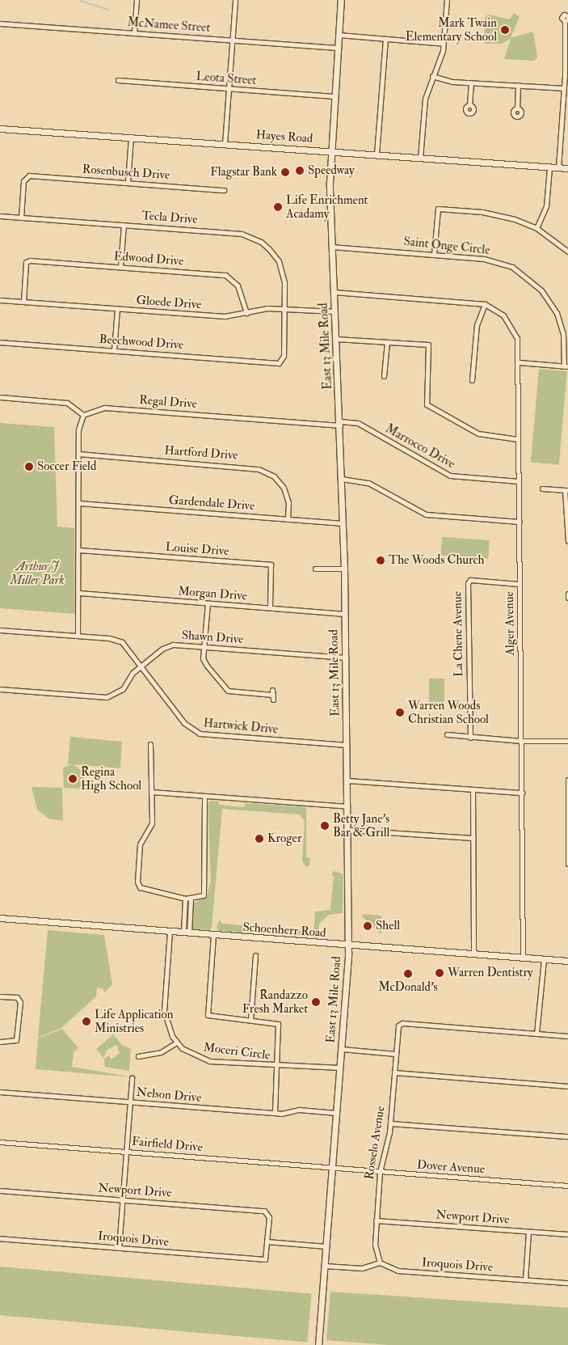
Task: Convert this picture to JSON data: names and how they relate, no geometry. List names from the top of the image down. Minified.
{"streets":{"main road":["Hayes Road","East 13 Mile Road","Schoenherr Road"],"street":["McNamee Street","Leota Street","Rosenbusch Drive","Tecla Drive","Saint Onge Circle","Edwood Drive","Gloede Drive","Beechwood Drive","Regal Drive","Marrocco Drive","Hartford Drive","Gardendale Drive","Louise Drive","Morgan Drive","Alger Avenue","La Chene Avenue","Shawn Drive","Hartwick Drive","Moceri Circle","Nelson Drive","Rosselo Avenue","Fairfield Drive","Dover Avenue","Newport Drive","Iroquois Drive"]},"crossings":[["McNamee Street","East 13 Mile Road"],["Leota Street","East 13 Mile Road"],["Hayes Road","East 13 Mile Road"],["Rosenbusch Drive","Tecla Drive"],["Tecla Drive","Gloede Drive"],["Tecla Drive","Beechwood Drive"],["Saint Onge Circle","East 13 Mile Road"],["Edwood Drive","Gloede Drive"],["Gloede Drive","East 13 Mile Road"],["East 13 Mile Road","Regal Drive"],["East 13 Mile Road","Marrocco Drive"],["East 13 Mile Road","Gardendale Drive"],["East 13 Mile Road","Morgan Drive"],["East 13 Mile Road","Shawn Drive"],["East 13 Mile Road","Hartwick Drive"],["East 13 Mile Road","Schoenherr Road"],["East 13 Mile Road","Moceri Circle"],["East 13 Mile Road","Nelson Drive"],["East 13 Mile Road","Fairfield Drive"],["East 13 Mile Road","Dover Avenue"],["Regal Drive","Marrocco Drive"],["Marrocco Drive","Alger Avenue"],["Hartford Drive","Gardendale Drive"],["Louise Drive","Morgan Drive"],["Alger Avenue","La Chene Avenue"],["Alger Avenue","Schoenherr Road"],["Shawn Drive","Hartwick Drive"],["Rosselo Avenue","Dover Avenue"],["Rosselo Avenue","Newport Drive"],["Rosselo Avenue","Iroquois Drive"],["Fairfield Drive","Dover Avenue"],["Newport Drive","Iroquois Drive"]],"parks":["Arthur J Miller Park"],"places":["Mark Twain Elementary School","Speedway","Flagstar Bank","Life Enrichment Acadamy","Soccer Field","The Woods Church","Warren Woods Christian School","Regina High School","Betty Jane's Bar & Grill","Kroger","Shell","Warren Dentistry","McDonald's","Randazzo Fresh Market","Life Application Ministries"]}
